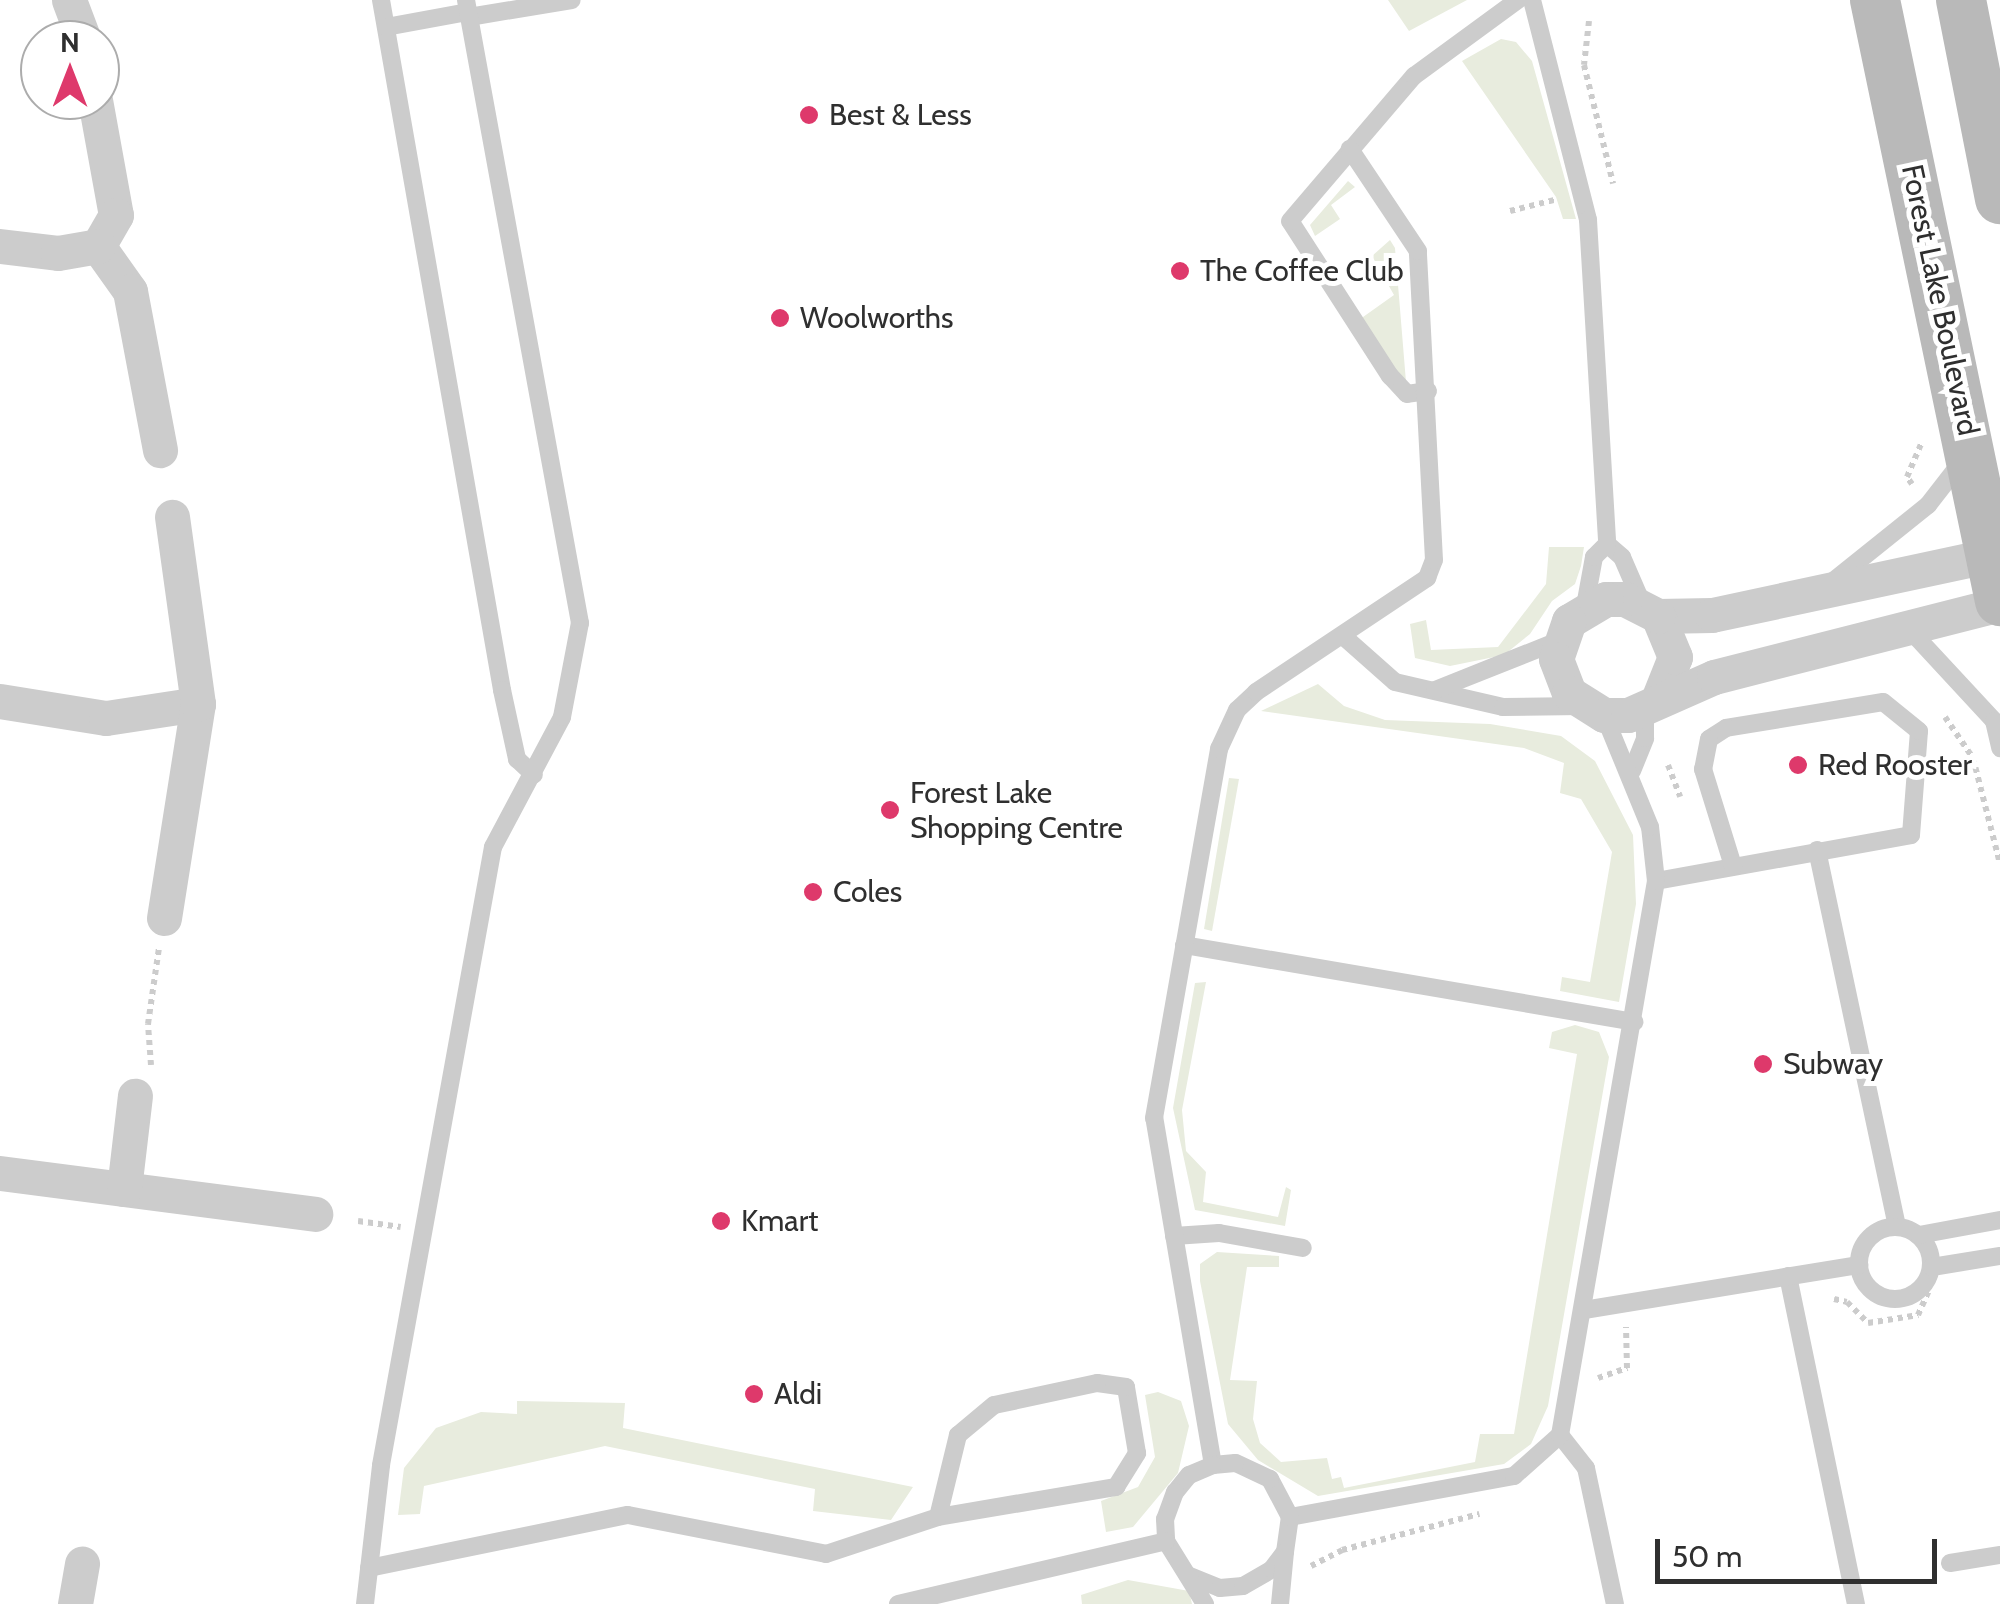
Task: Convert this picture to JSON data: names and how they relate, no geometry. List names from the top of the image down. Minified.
{"streets":{"main road":["Forest Lake Boulevard"]},"places":["Best & Less","The Coffee Club","Woolworths","Red Rooster","Forest Lake Shopping Centre","Coles","Subway","Kmart","Aldi"],"scale_bar":"50 m","north":"top"}
